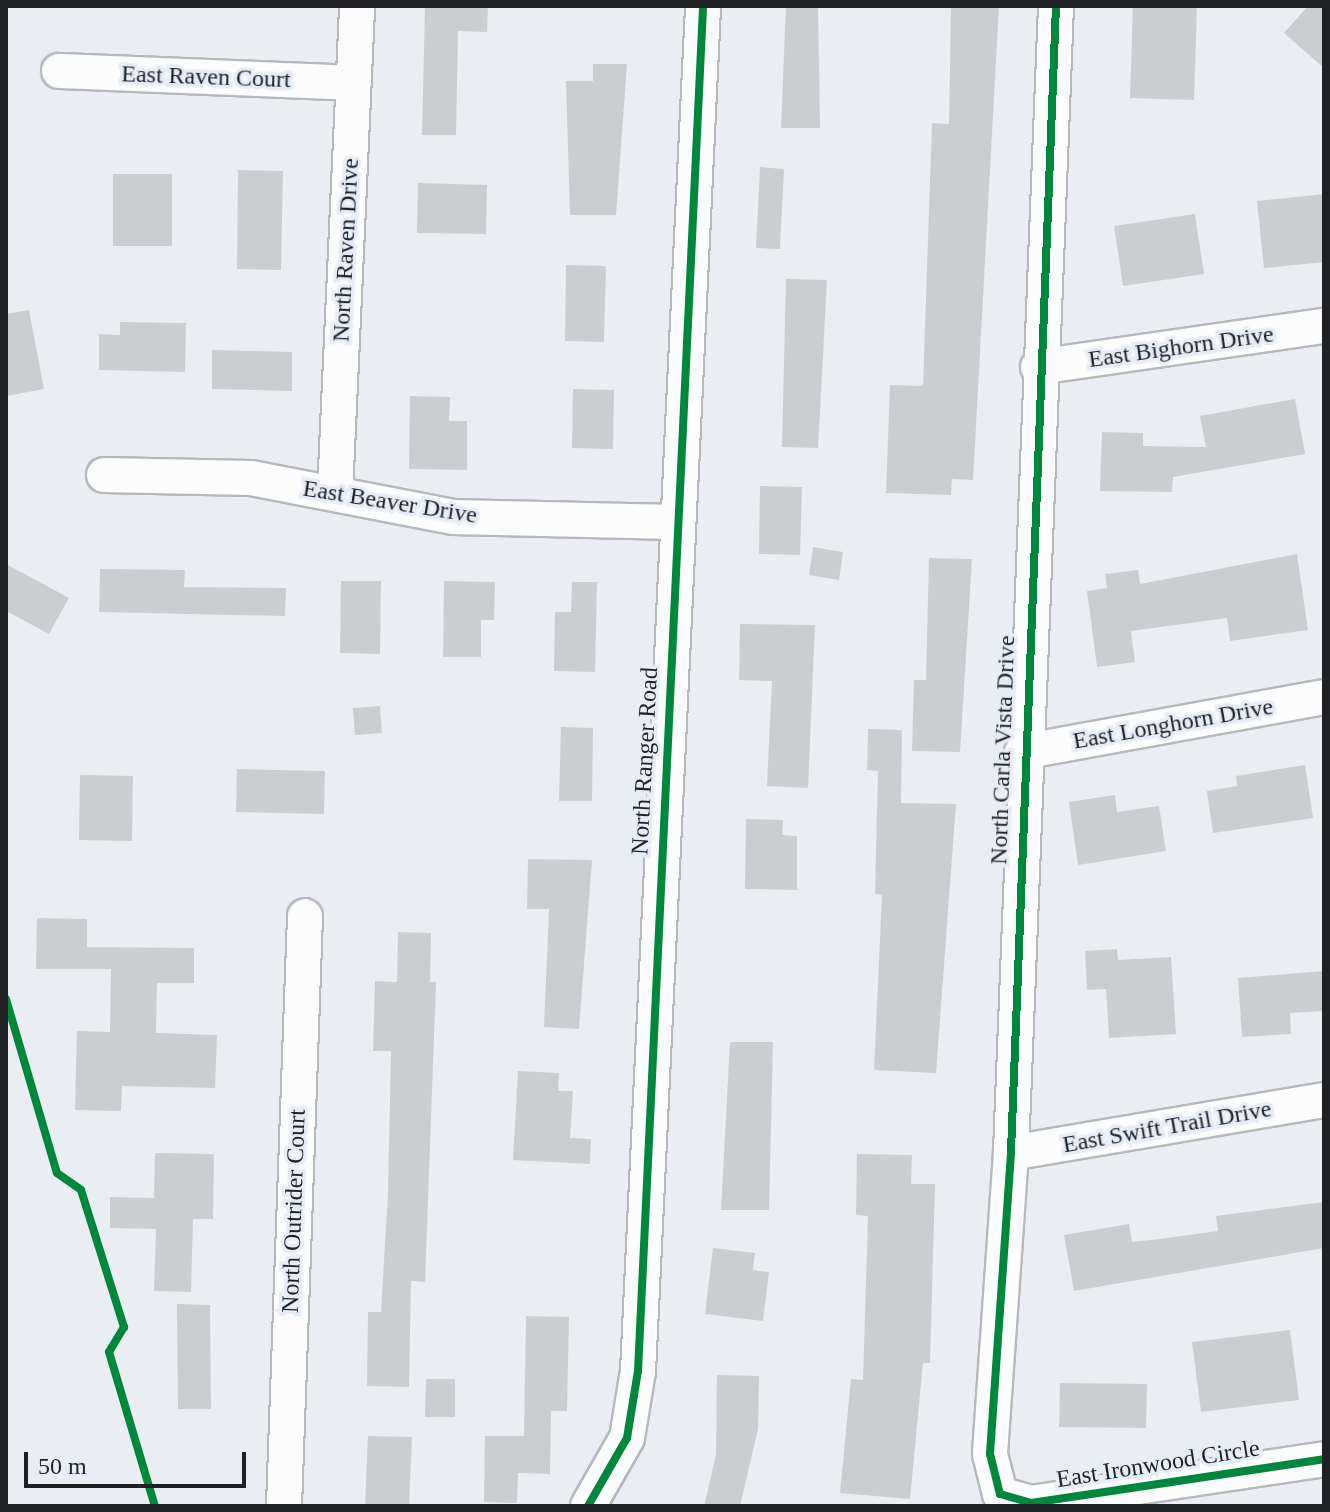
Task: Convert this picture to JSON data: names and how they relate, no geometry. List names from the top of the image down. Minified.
{"streets":{"street":["East Raven Court","North Raven Drive","East Bighorn Drive","East Beaver Drive","East Longhorn Drive","North Carla Vista Drive","North Ranger Road","East Swift Trail Drive","North Outrider Court","East Ironwood Circle"]},"crossings":[["East Raven Court","North Raven Drive"],["North Raven Drive","East Beaver Drive"],["East Bighorn Drive","North Carla Vista Drive"],["East Beaver Drive","North Ranger Road"],["East Longhorn Drive","North Carla Vista Drive"],["North Carla Vista Drive","East Swift Trail Drive"],["North Carla Vista Drive","East Ironwood Circle"]],"scale_bar":"50 m"}
